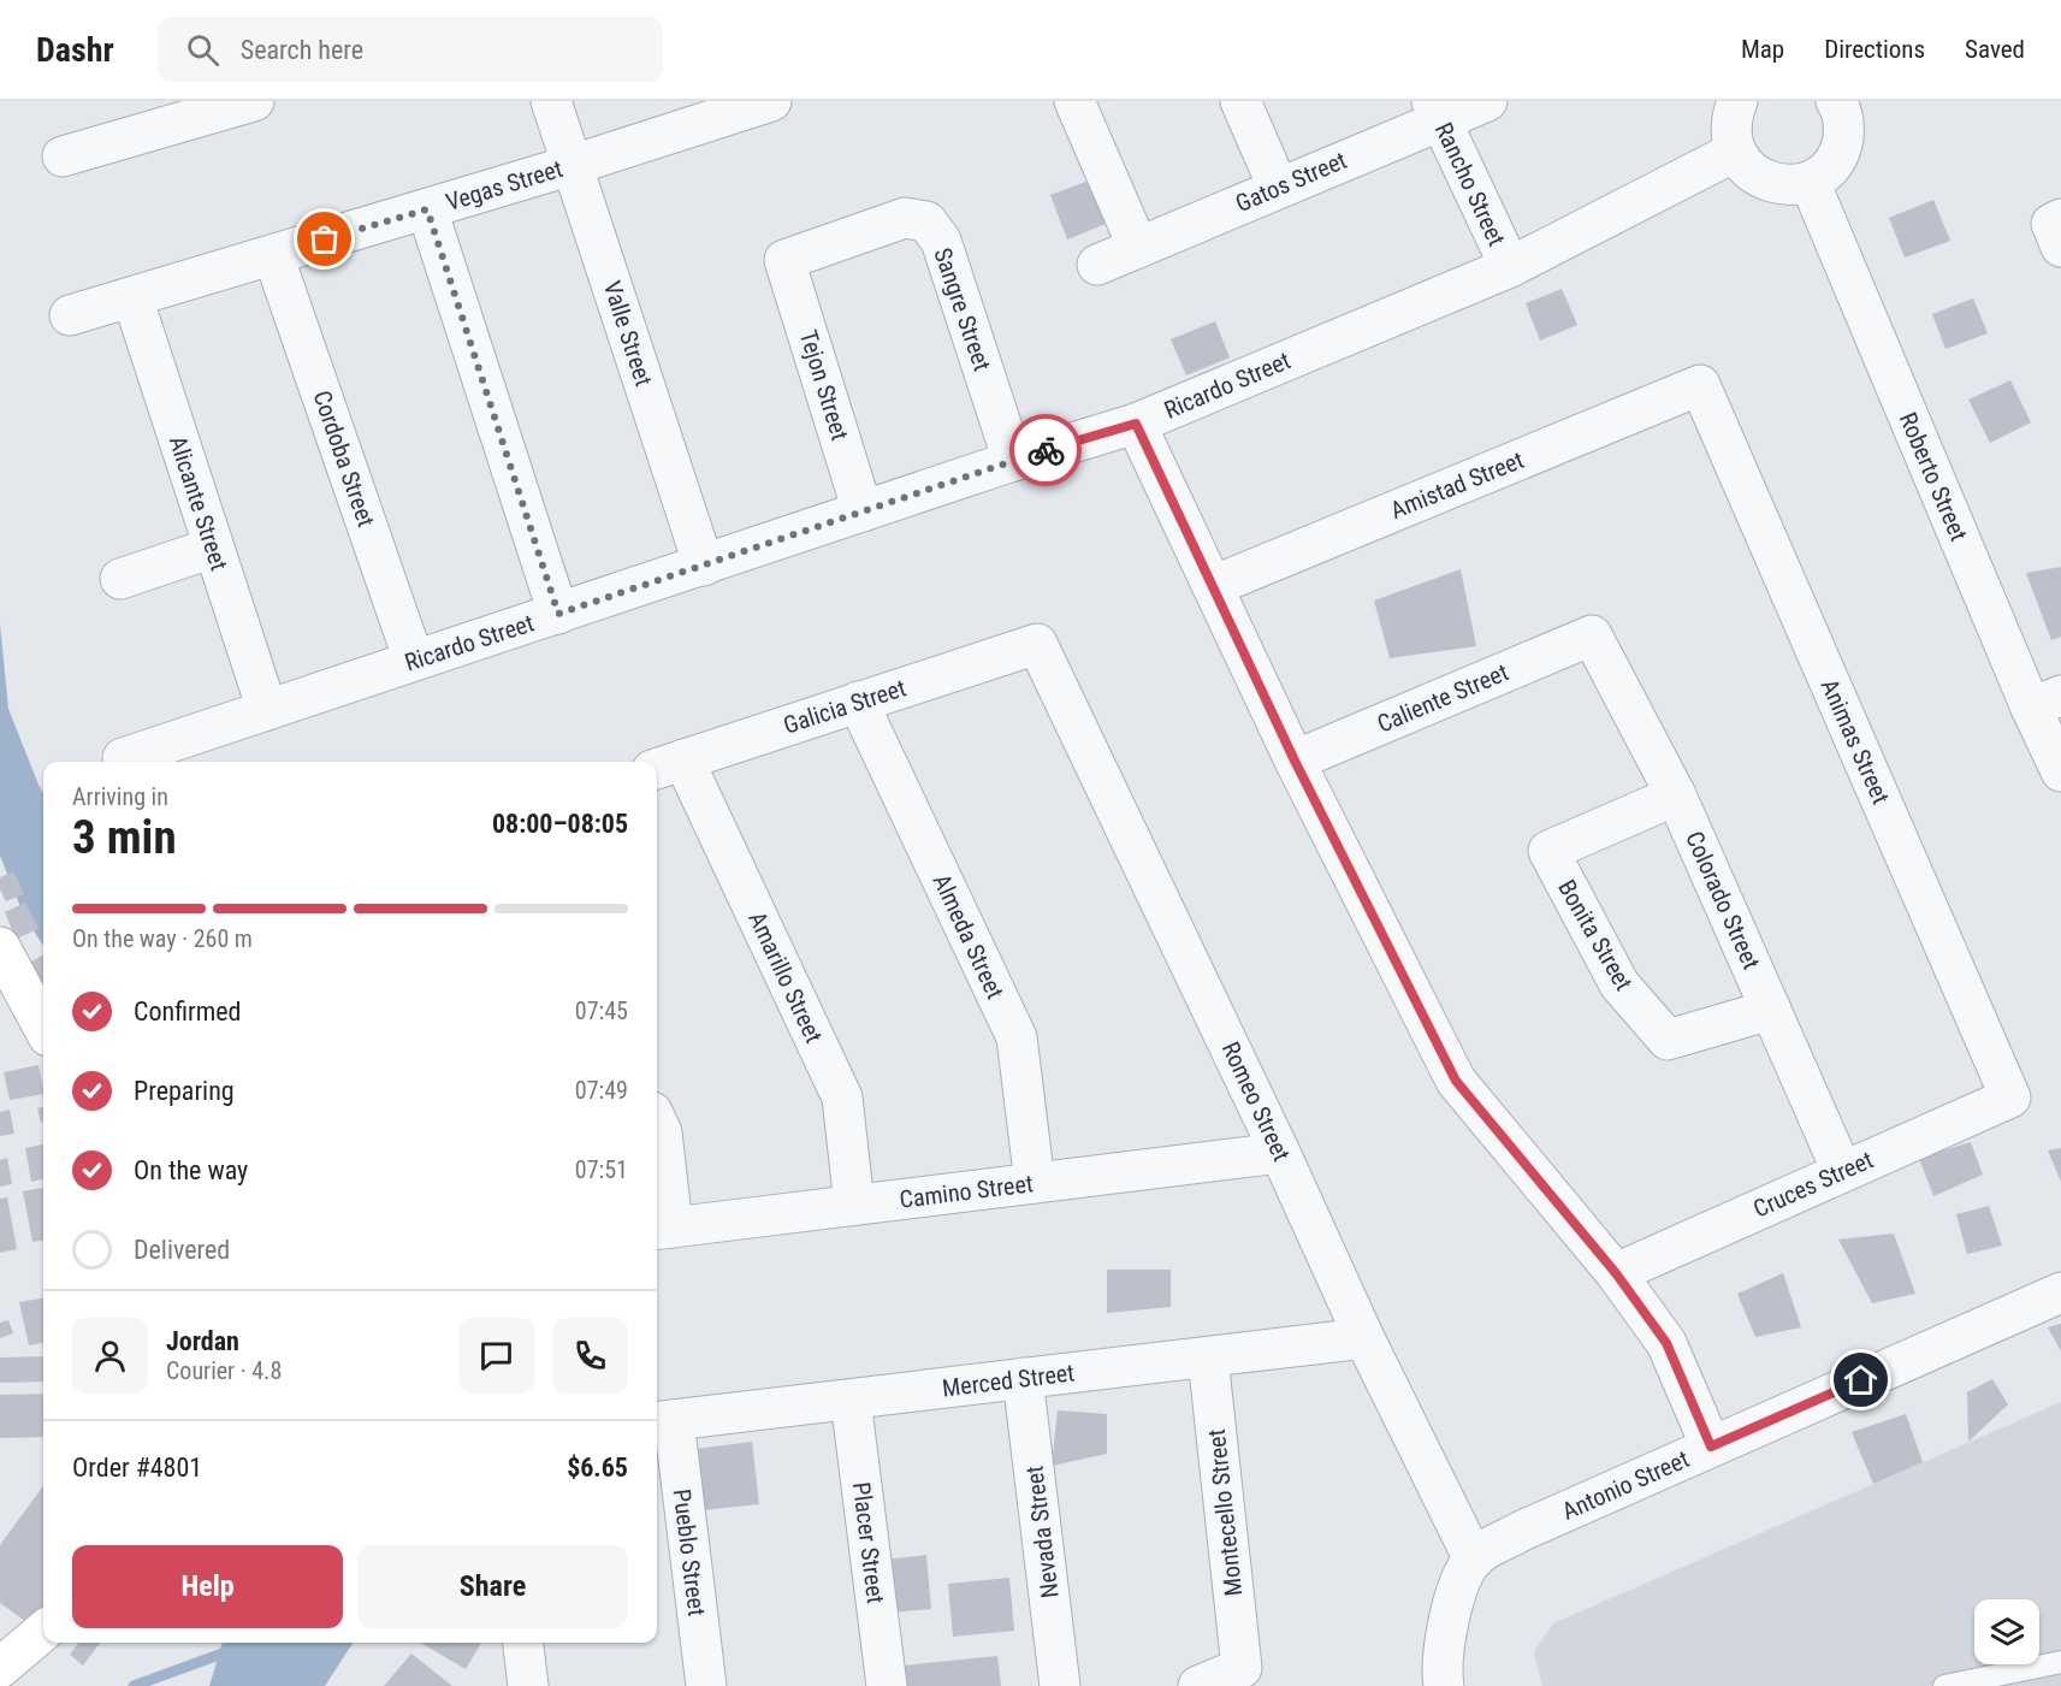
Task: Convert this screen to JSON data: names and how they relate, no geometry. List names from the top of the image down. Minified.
{"streets":{"street":["Gatos Street","Rancho Street","Vegas Street","Sangre Street","Valle Street","Tejon Street","Ricardo Street","Cordoba Street","Roberto Street","Amistad Street","Alicante Street","Caliente Street","Galicia Street","Animas Street","Colorado Street","Bonita Street","Almeda Street","Amarillo Street","Romeo Street","Cruces Street","Camino Street","Merced Street","Antonio Street","Montecello Street","Nevada Street","Placer Street","Pueblo Street"]},"crossings":[["Gatos Street","Rancho Street"],["Rancho Street","Ricardo Street"],["Vegas Street","Valle Street"],["Vegas Street","Cordoba Street"],["Vegas Street","Alicante Street"],["Sangre Street","Tejon Street"],["Sangre Street","Ricardo Street"],["Valle Street","Ricardo Street"],["Tejon Street","Ricardo Street"],["Ricardo Street","Cordoba Street"],["Ricardo Street","Alicante Street"],["Amistad Street","Animas Street"],["Caliente Street","Colorado Street"],["Galicia Street","Almeda Street"],["Galicia Street","Amarillo Street"],["Galicia Street","Romeo Street"],["Animas Street","Cruces Street"],["Colorado Street","Bonita Street"],["Colorado Street","Cruces Street"],["Almeda Street","Camino Street"],["Amarillo Street","Camino Street"],["Romeo Street","Camino Street"],["Romeo Street","Merced Street"],["Romeo Street","Antonio Street"],["Merced Street","Montecello Street"],["Merced Street","Nevada Street"],["Merced Street","Placer Street"],["Merced Street","Pueblo Street"]],"page":{"header":"Dashr","search":"Search here","nav":["Map","Directions","Saved"],"heading":["3 min","Arriving in","08:00–08:05"],"panel":["Jordan","Courier · 4.8","Order #4801","$6.65"],"bar":"On the way · 260 m","list":[["Confirmed","07:45"],["Preparing","07:49"],["On the way","07:51"],"Delivered"],"buttons":["Help","Share"]}}
